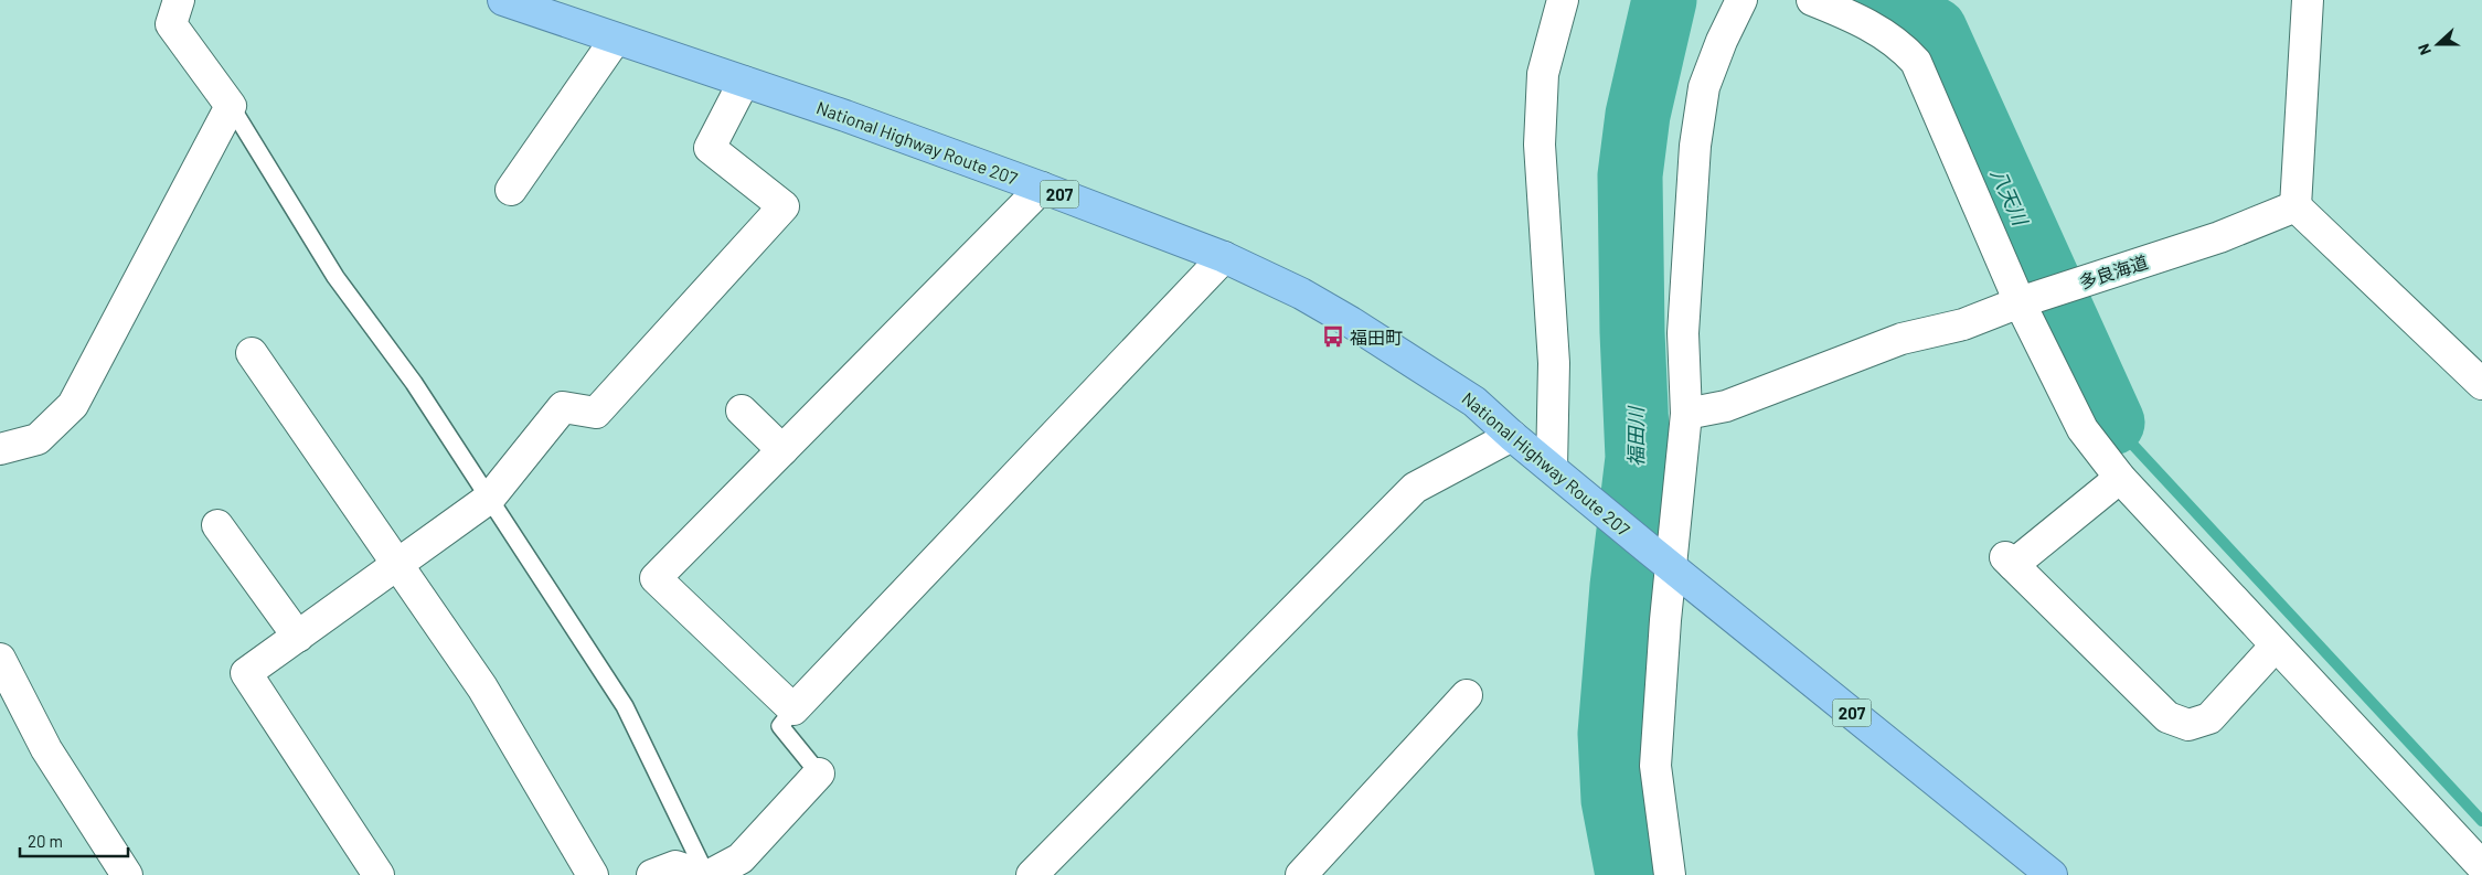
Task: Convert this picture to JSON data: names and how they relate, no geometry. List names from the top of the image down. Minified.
{"streets":{"highway":["National Highway Route 207","207"],"street":["多良海道"]},"water":["八天川","福田川"],"places":{"bus stop":["福田町"]},"scale_bar":"20 m","north":"left"}
